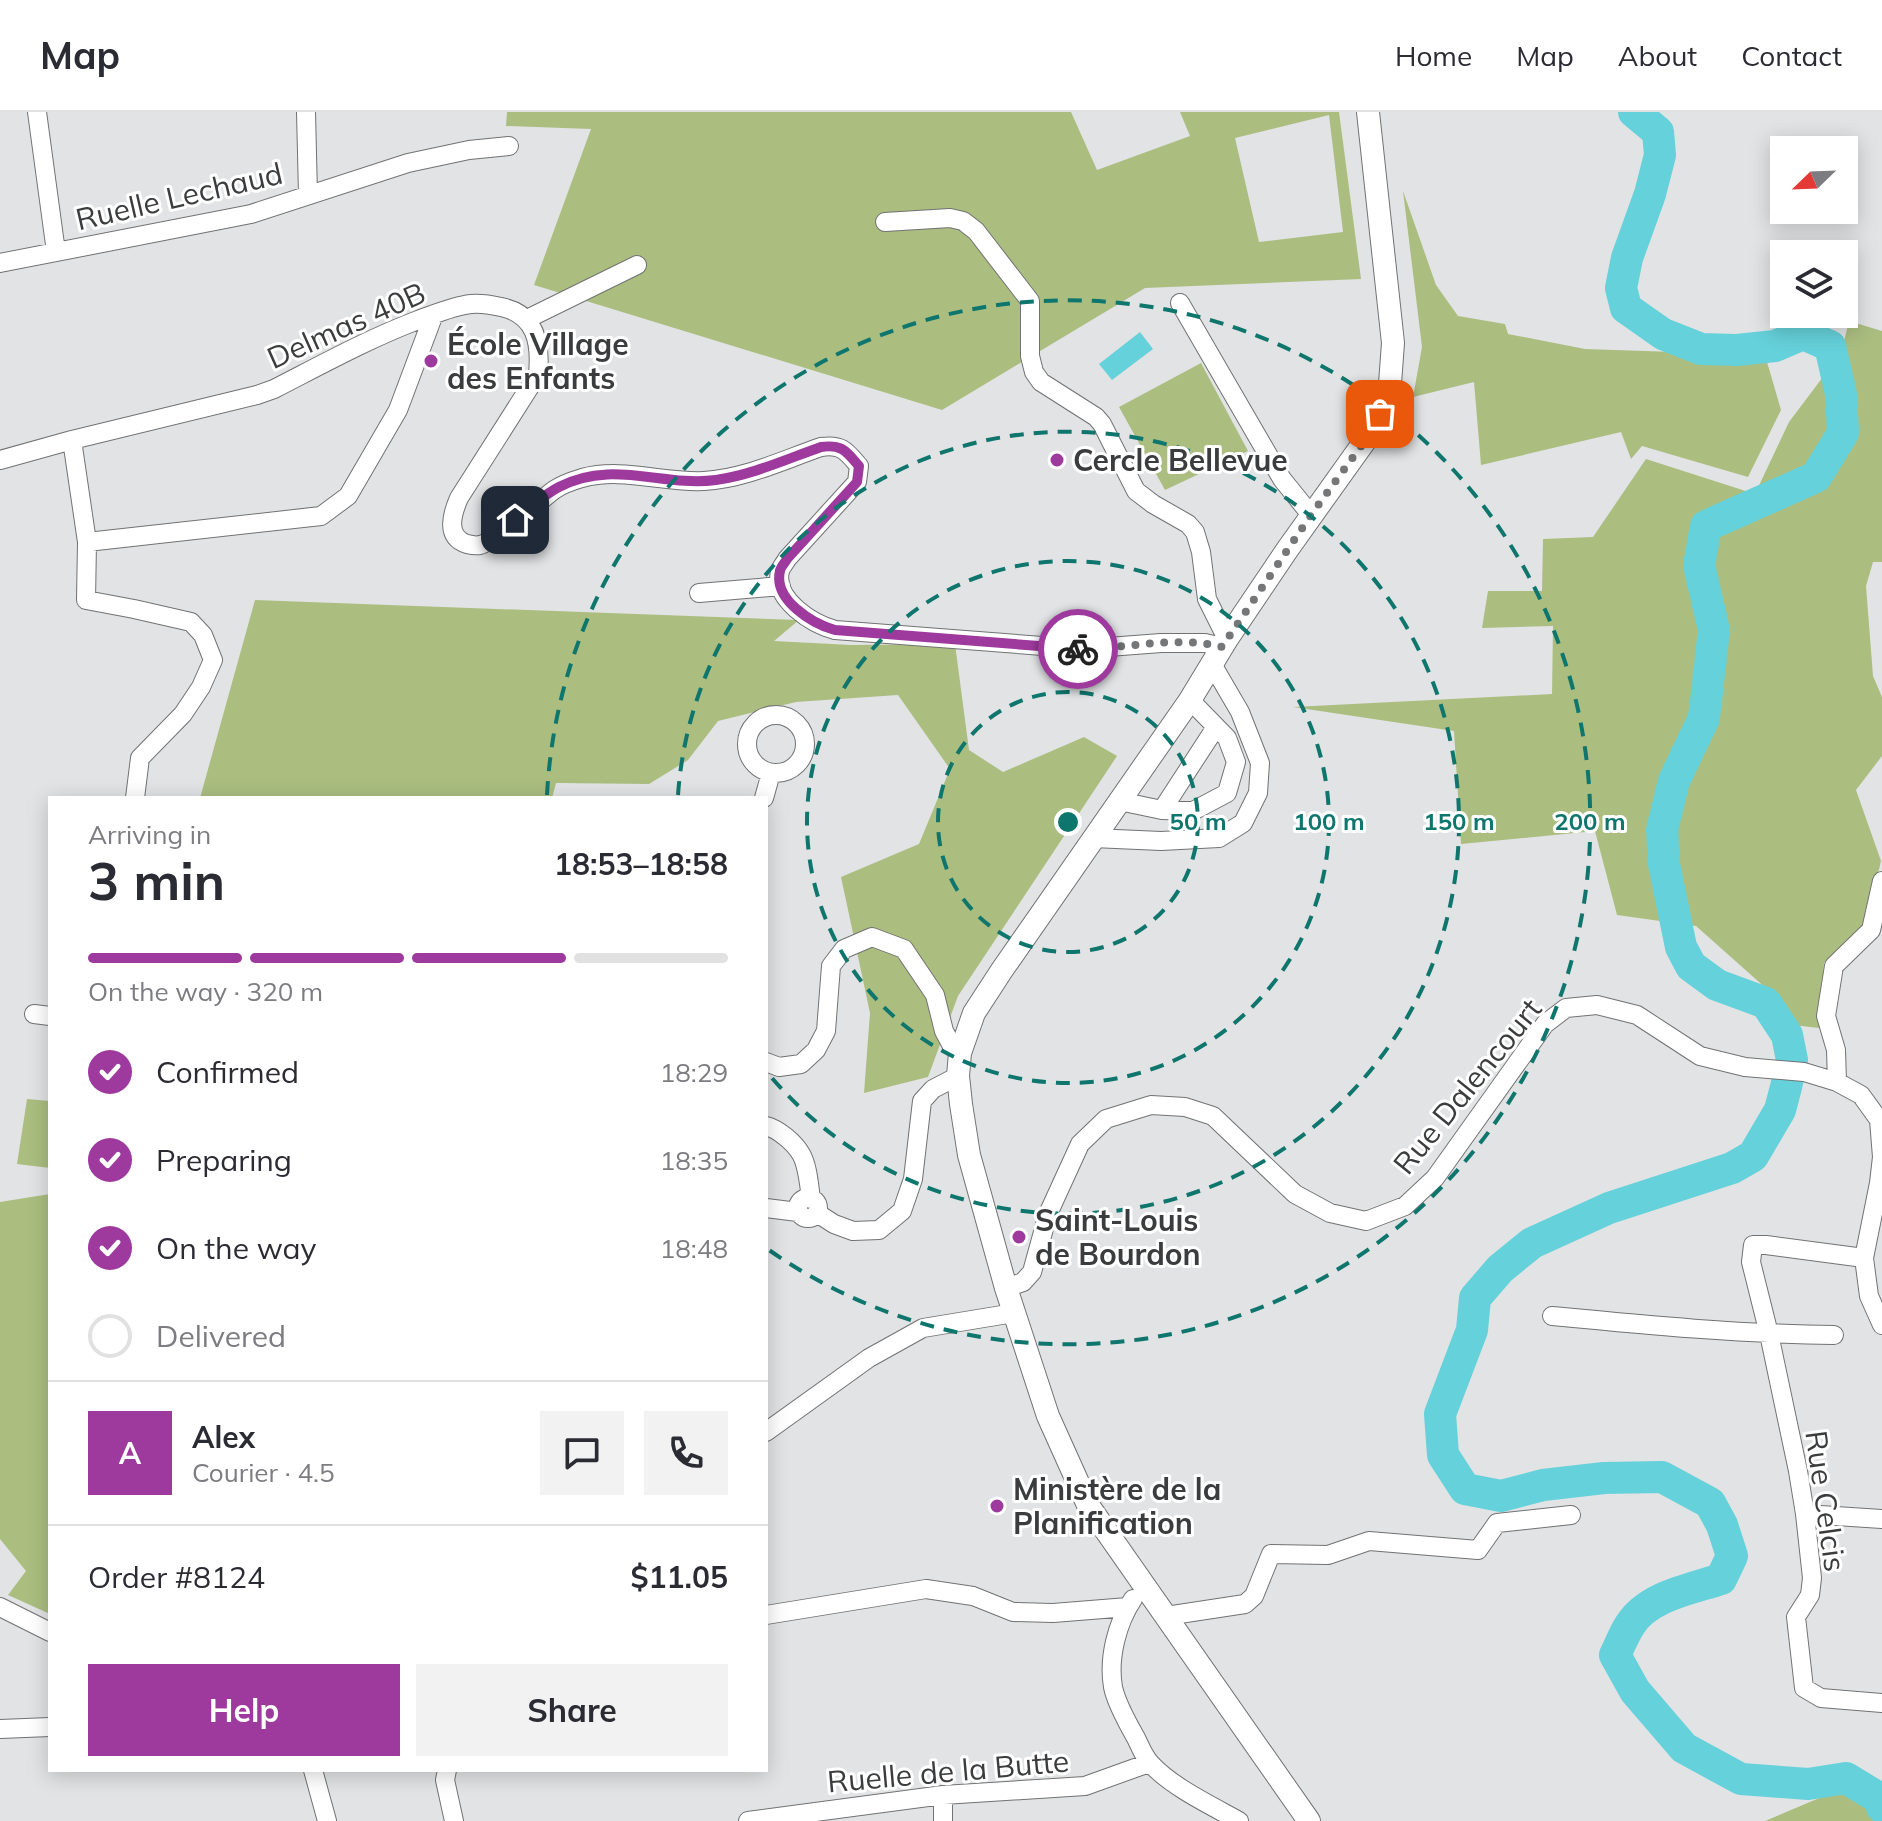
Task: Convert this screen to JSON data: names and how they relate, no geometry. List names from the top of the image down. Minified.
{"streets":{"street":["Ruelle Lechaud","Delmas 40B","Rue Dalencourt","Rue Celcis","Ruelle de la Butte"]},"crossings":[["Rue Dalencourt","Rue Celcis"]],"places":["École Village des Enfants","Cercle Bellevue","Saint-Louis de Bourdon","Ministère de la Planification"],"north":"bottom left","page":{"header":"Map","nav":["Home","Map","About","Contact"],"heading":["3 min","Arriving in","18:53–18:58"],"panel":["Alex","Courier · 4.5","Order #8124","$11.05"],"bar":"On the way · 320 m","list":[["Confirmed","18:29"],["Preparing","18:35"],["On the way","18:48"],"Delivered"],"round":"A","buttons":["Help","Share"]},"rings":["50 m","100 m","150 m","200 m"]}
